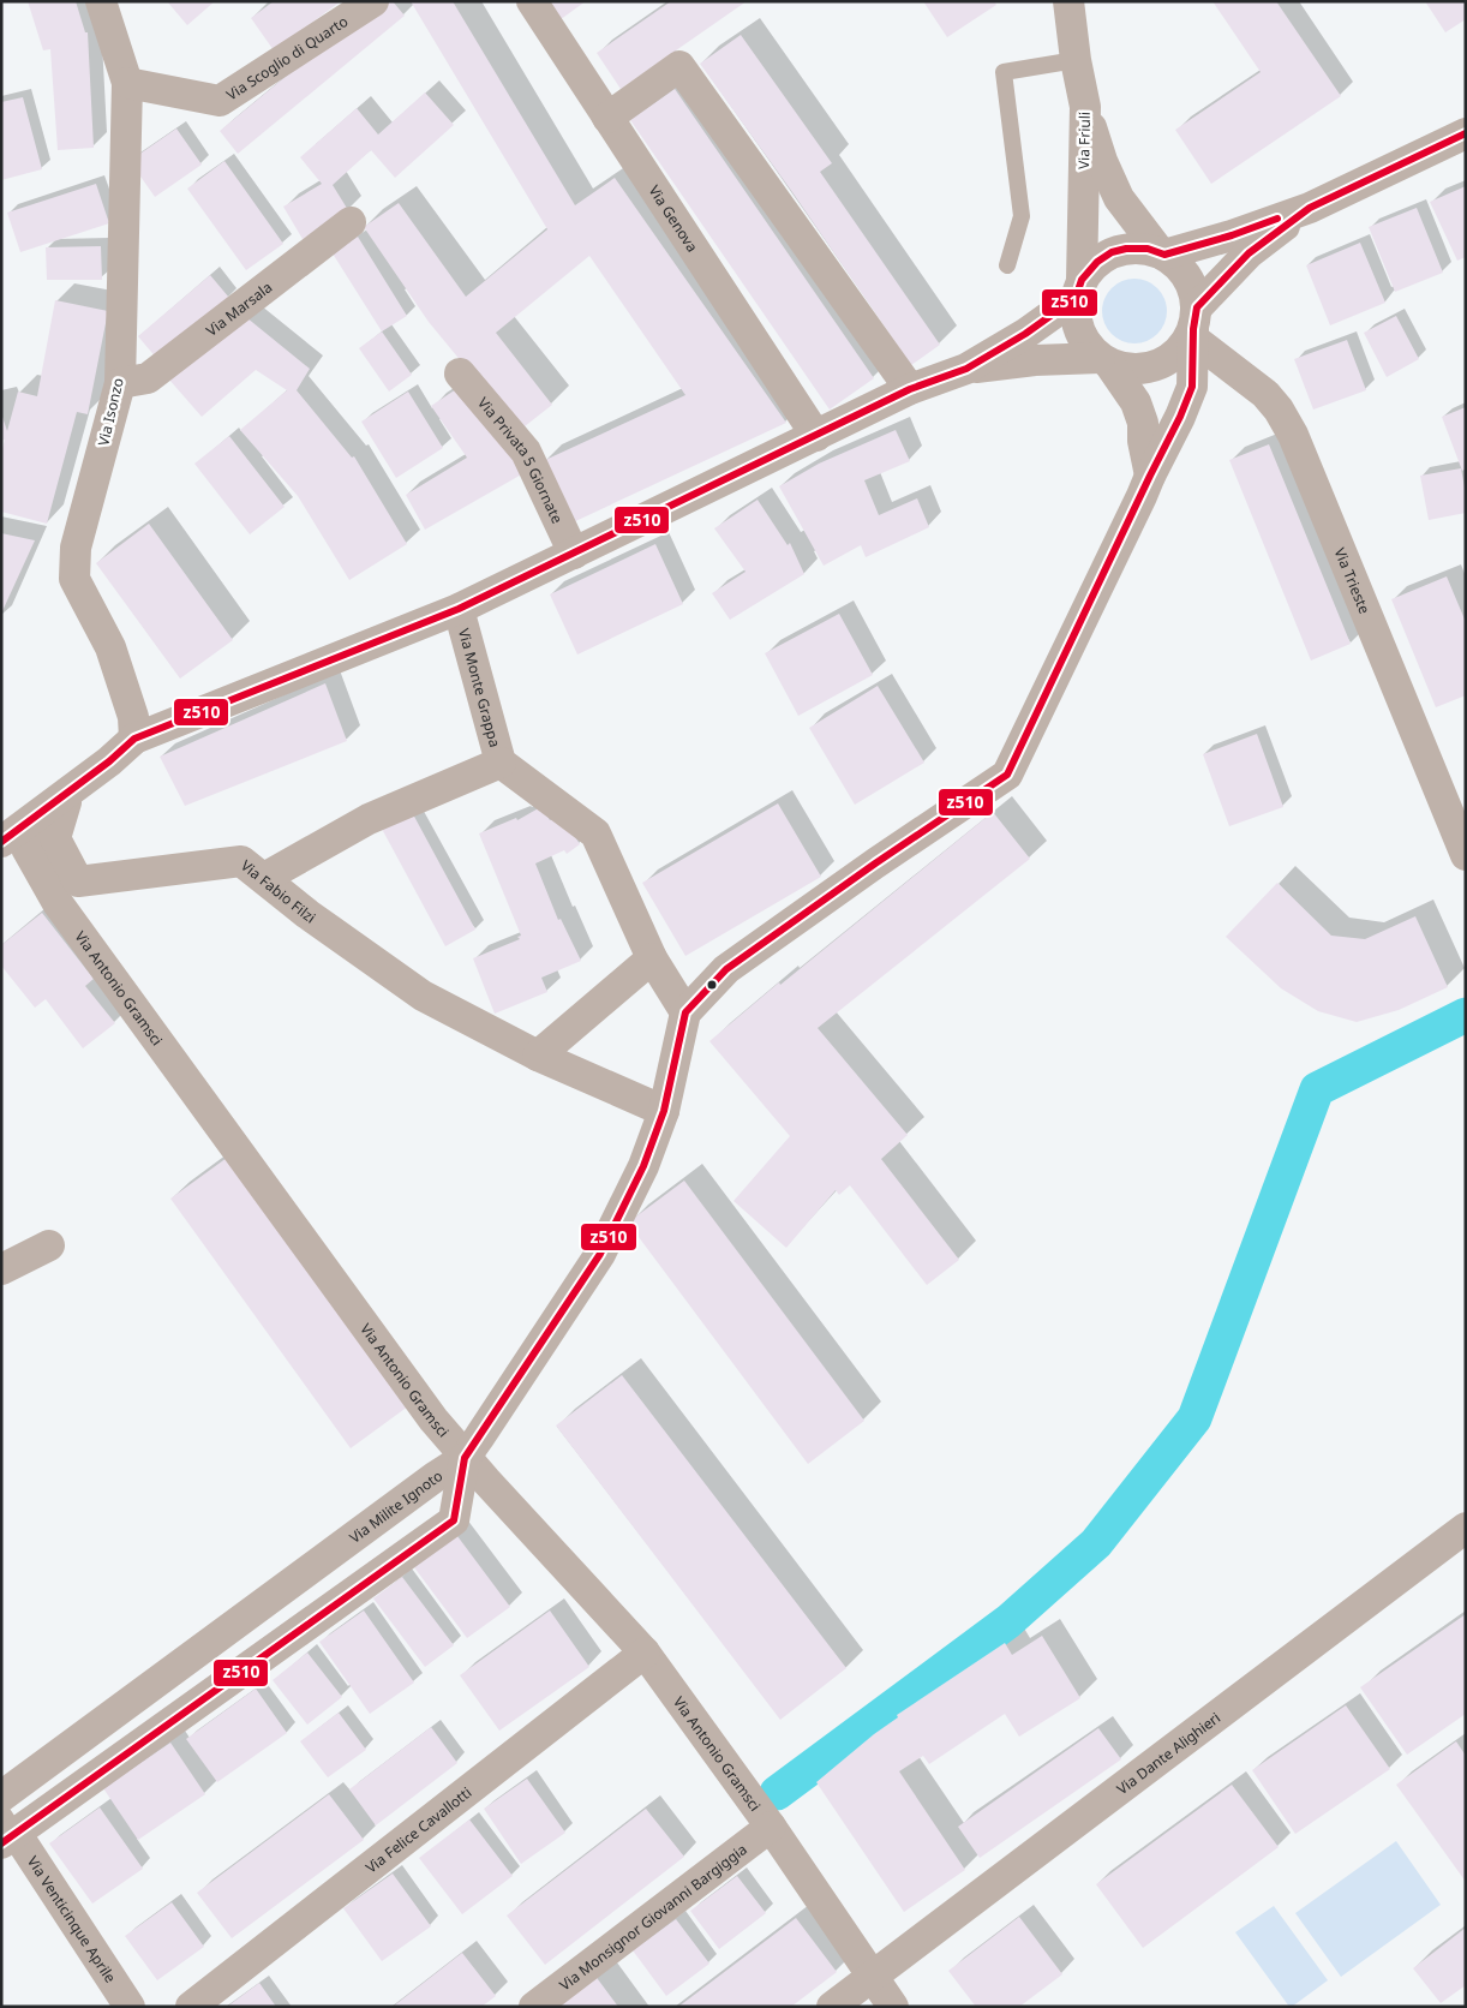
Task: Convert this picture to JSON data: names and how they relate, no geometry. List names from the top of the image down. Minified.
{"streets":{"street":["Via Scoglio di Quarto","Via Friuli","Via Genova","Via Marsala","Via Isonzo","Via Privata 5 Giornate","Via Trieste","Via Monte Grappa","Via Fabio Filzi","Via Antonio Gramsci","Via Milite Ignoto","Via Dante Alighieri","Via Felice Cavallotti","Via Monsignor Giovanni Bargiggia","Via Venticinque Aprile"]},"crossings":[["Via Scoglio di Quarto","Via Isonzo"],["Via Friuli","Via Trieste"],["Via Marsala","Via Isonzo"],["Via Fabio Filzi","Via Antonio Gramsci"],["Via Antonio Gramsci","Via Milite Ignoto"],["Via Antonio Gramsci","Via Dante Alighieri"],["Via Antonio Gramsci","Via Felice Cavallotti"],["Via Antonio Gramsci","Via Monsignor Giovanni Bargiggia"],["Via Milite Ignoto","Via Venticinque Aprile"]],"lines":["transit line z510"]}
